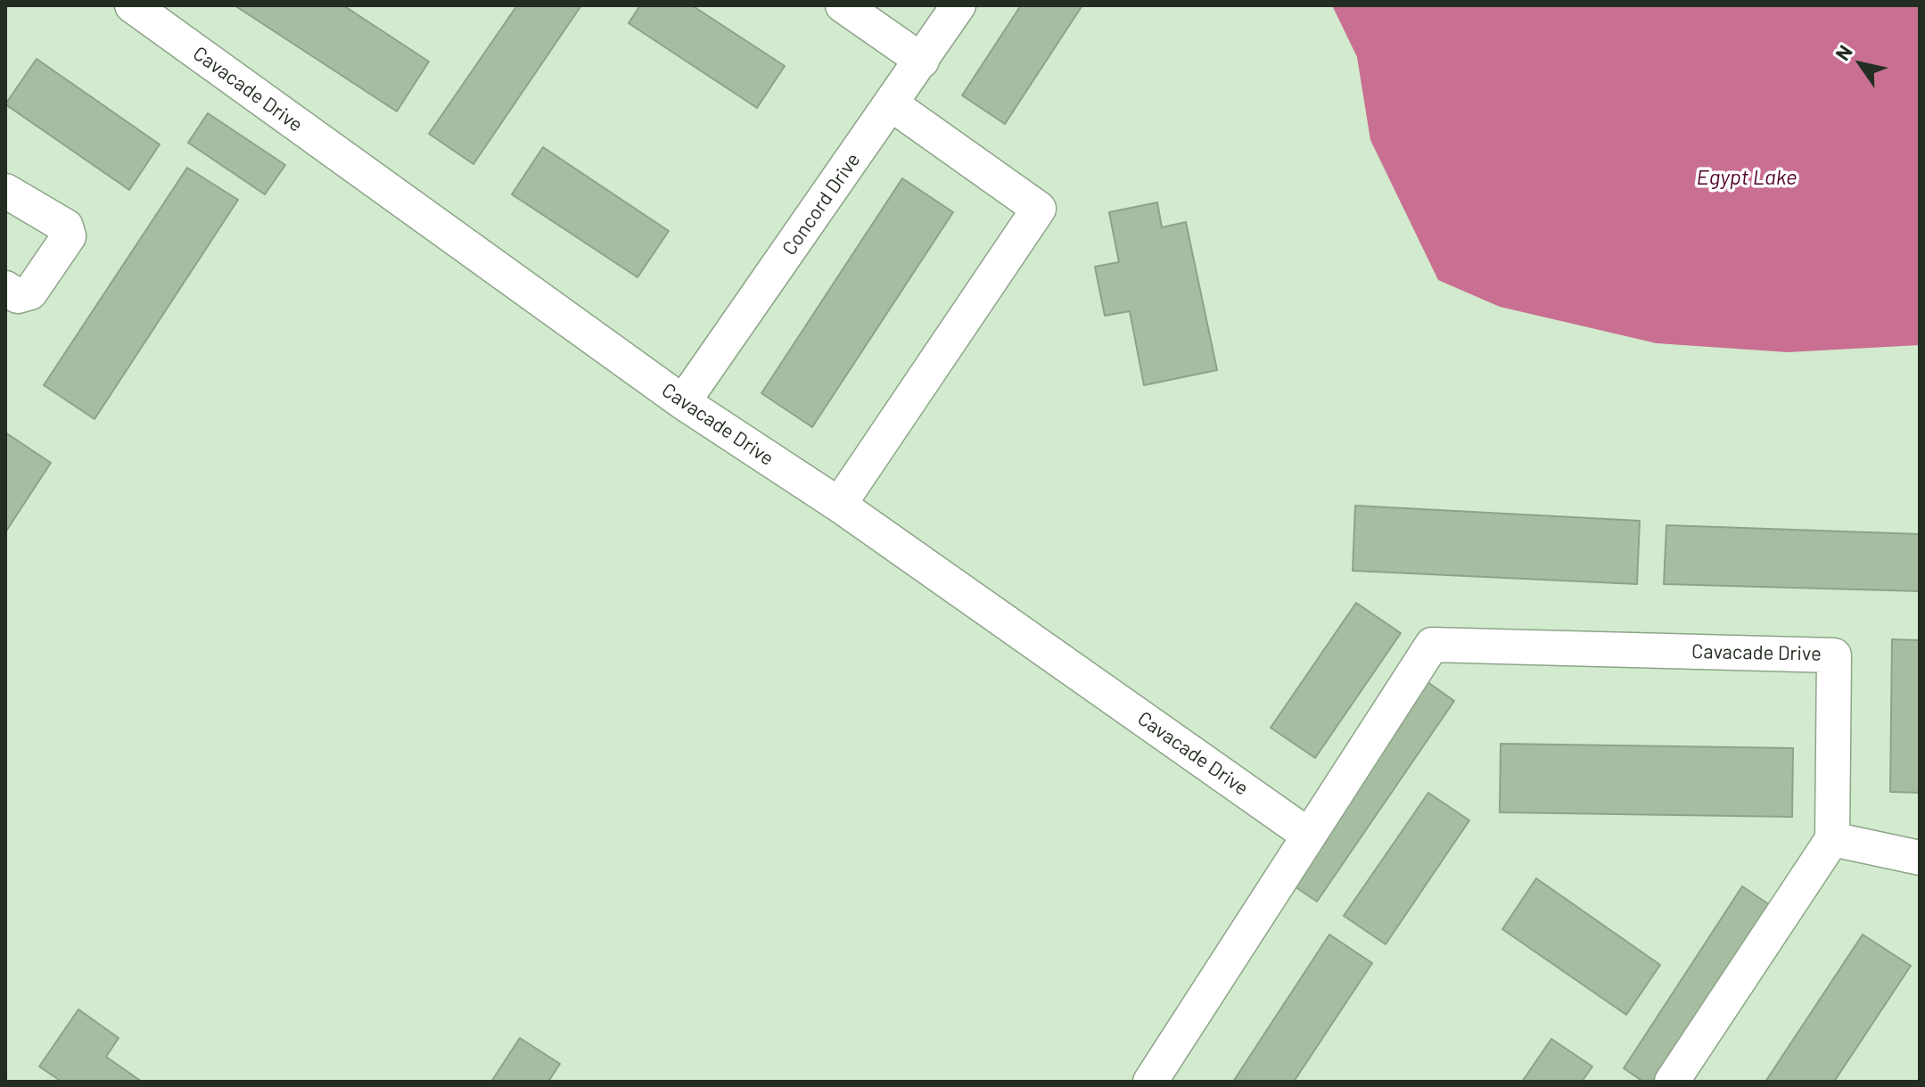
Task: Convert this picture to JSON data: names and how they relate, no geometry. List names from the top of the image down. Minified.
{"streets":{"street":["Cavacade Drive","Concord Drive"]},"crossings":[["Cavacade Drive","Concord Drive"]],"water":["Egypt Lake"],"north":"top left"}
